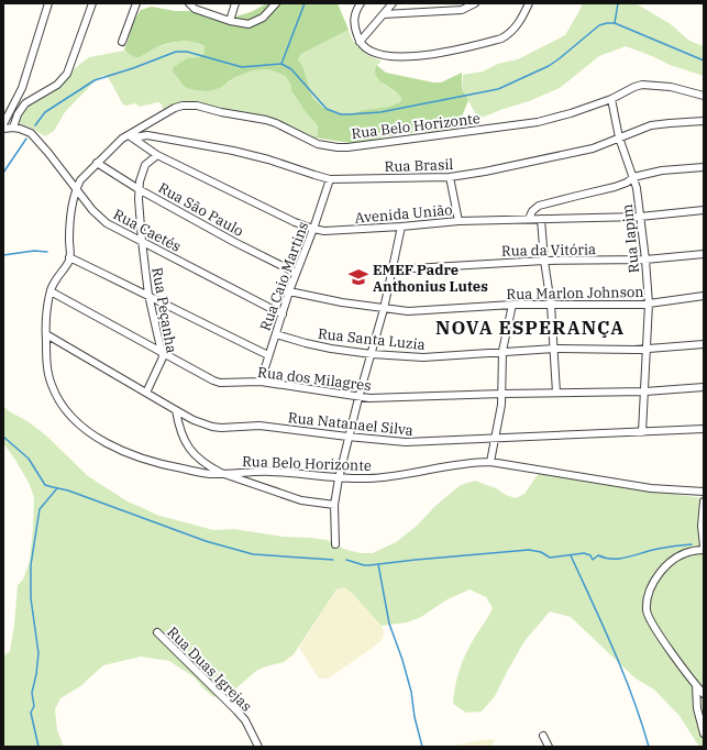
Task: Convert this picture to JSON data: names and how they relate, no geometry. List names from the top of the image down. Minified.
{"streets":{"street":["Rua Belo Horizonte","Rua Brasil","Rua São Paulo","Avenida União","Rua Caetés","Rua Iapim","Rua da Vitória","Rua Caio Martins","Rua Marlon Johnson","Rua Peçanha","Rua Santa Luzia","Rua dos Milagres","Rua Natanael Silva","Rua Duas Igrejas"]},"crossings":[["Rua Belo Horizonte","Rua Brasil"],["Rua Belo Horizonte","Rua São Paulo"],["Rua Belo Horizonte","Avenida União"],["Rua Belo Horizonte","Rua Caetés"],["Rua Belo Horizonte","Rua Iapim"],["Rua Belo Horizonte","Rua dos Milagres"],["Rua Belo Horizonte","Rua Natanael Silva"],["Rua Brasil","Avenida União"],["Rua Brasil","Rua Iapim"],["Rua Brasil","Rua Caio Martins"],["Rua São Paulo","Rua Caio Martins"],["Rua São Paulo","Rua Peçanha"],["Avenida União","Rua Iapim"],["Avenida União","Rua Caio Martins"],["Avenida União","Rua Peçanha"],["Rua Caetés","Rua Caio Martins"],["Rua Caetés","Rua Peçanha"],["Rua Iapim","Rua da Vitória"],["Rua Iapim","Rua Marlon Johnson"],["Rua Iapim","Rua Santa Luzia"],["Rua Iapim","Rua dos Milagres"],["Rua Iapim","Rua Natanael Silva"],["Rua Caio Martins","Rua Marlon Johnson"],["Rua Caio Martins","Rua Santa Luzia"],["Rua Caio Martins","Rua dos Milagres"],["Rua Peçanha","Rua dos Milagres"],["Rua Peçanha","Rua Natanael Silva"]],"districts":["NOVA ESPERANÇA"],"places":{"school or university":["EMEF Padre Anthonius Lutes"]}}
